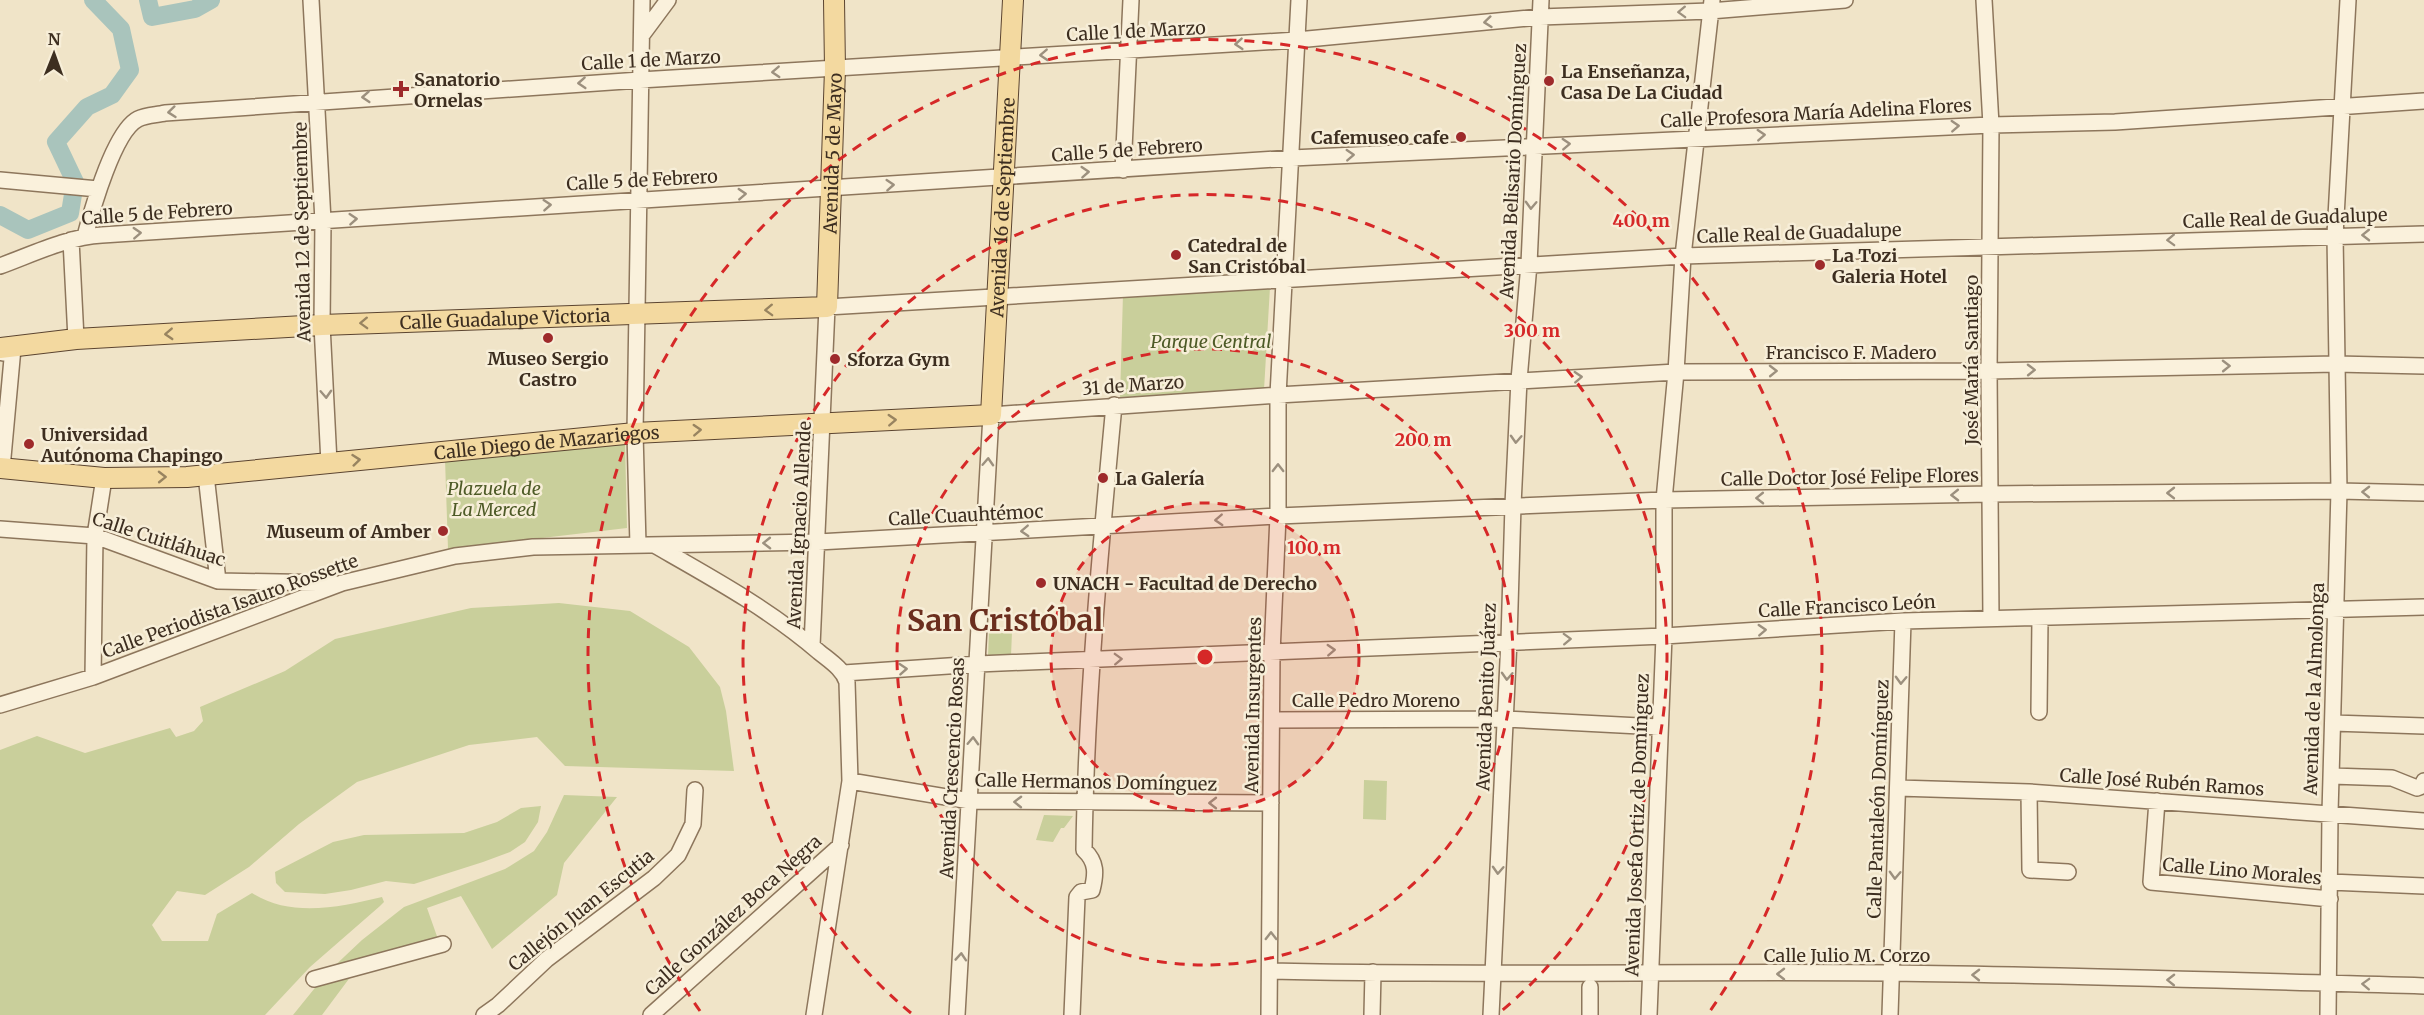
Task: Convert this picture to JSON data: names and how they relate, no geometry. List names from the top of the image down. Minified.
{"streets":{"main road":["Avenida 5 de Mayo","Avenida 16 de Septiembre","Calle Guadalupe Victoria","Calle Diego de Mazariegos"],"street":["Calle 1 de Marzo","Calle Profesora María Adelina Flores","Calle 5 de Febrero","Avenida Belisario Domínguez","Calle Real de Guadalupe","Avenida 12 de Septiembre","Francisco F. Madero","José María Santiago","31 de Marzo","Calle Doctor José Felipe Flores","Calle Cuauhtémoc","Avenida Ignacio Allende","Calle Cuitláhuac","Calle Periodista Isauro Rossette","Calle Francisco León","Avenida de la Almolonga","Avenida Benito Juárez","Calle Pedro Moreno","Avenida Insurgentes","Avenida Crescencio Rosas","Calle Hermanos Domínguez","Calle José Rubén Ramos","Calle Pantaleón Domínguez","Avenida Josefa Ortiz de Domínguez","Calle Lino Morales","Callejón Juan Escutia","Calle González Boca Negra","Calle Julio M. Corzo"]},"crossings":[["Calle 1 de Marzo","Calle 5 de Febrero"],["Calle 1 de Marzo","Avenida 5 de Mayo"],["Calle 1 de Marzo","Avenida Belisario Domínguez"],["Calle 1 de Marzo","Avenida 16 de Septiembre"],["Calle 1 de Marzo","Avenida 12 de Septiembre"],["Calle 1 de Marzo","Calle Guadalupe Victoria"],["Calle 1 de Marzo","Avenida Insurgentes"],["Calle 1 de Marzo","Avenida Josefa Ortiz de Domínguez"],["Calle Profesora María Adelina Flores","Calle 5 de Febrero"],["Calle Profesora María Adelina Flores","Avenida Belisario Domínguez"],["Calle Profesora María Adelina Flores","José María Santiago"],["Calle Profesora María Adelina Flores","Avenida de la Almolonga"],["Calle Profesora María Adelina Flores","Avenida Insurgentes"],["Calle Profesora María Adelina Flores","Avenida Josefa Ortiz de Domínguez"],["Calle 5 de Febrero","Avenida 5 de Mayo"],["Calle 5 de Febrero","Avenida 16 de Septiembre"],["Calle 5 de Febrero","Avenida 12 de Septiembre"],["Calle 5 de Febrero","Avenida Insurgentes"],["Avenida 5 de Mayo","Calle Guadalupe Victoria"],["Avenida 5 de Mayo","Avenida Ignacio Allende"],["Avenida Belisario Domínguez","Calle Real de Guadalupe"],["Avenida Belisario Domínguez","Francisco F. Madero"],["Avenida Belisario Domínguez","Avenida Benito Juárez"],["Avenida 16 de Septiembre","Calle Real de Guadalupe"],["Avenida 16 de Septiembre","Calle Guadalupe Victoria"],["Avenida 16 de Septiembre","31 de Marzo"],["Avenida 16 de Septiembre","Calle Diego de Mazariegos"],["Avenida 16 de Septiembre","Avenida Crescencio Rosas"],["Calle Real de Guadalupe","Calle Guadalupe Victoria"],["Calle Real de Guadalupe","José María Santiago"],["Calle Real de Guadalupe","Avenida de la Almolonga"],["Calle Real de Guadalupe","Avenida Insurgentes"],["Calle Real de Guadalupe","Avenida Josefa Ortiz de Domínguez"],["Avenida 12 de Septiembre","Calle Guadalupe Victoria"],["Avenida 12 de Septiembre","Calle Diego de Mazariegos"],["Calle Guadalupe Victoria","Avenida Ignacio Allende"],["Francisco F. Madero","José María Santiago"],["Francisco F. Madero","31 de Marzo"],["Francisco F. Madero","Avenida de la Almolonga"],["Francisco F. Madero","Avenida Benito Juárez"],["Francisco F. Madero","Avenida Insurgentes"],["Francisco F. Madero","Avenida Josefa Ortiz de Domínguez"],["José María Santiago","Calle Doctor José Felipe Flores"],["José María Santiago","Calle Francisco León"],["31 de Marzo","Calle Diego de Mazariegos"],["31 de Marzo","Avenida Insurgentes"],["31 de Marzo","Avenida Crescencio Rosas"],["Calle Diego de Mazariegos","Avenida Ignacio Allende"],["Calle Diego de Mazariegos","Avenida Crescencio Rosas"],["Calle Doctor José Felipe Flores","Calle Cuauhtémoc"],["Calle Doctor José Felipe Flores","Avenida de la Almolonga"],["Calle Doctor José Felipe Flores","Avenida Benito Juárez"],["Calle Doctor José Felipe Flores","Avenida Insurgentes"],["Calle Doctor José Felipe Flores","Avenida Josefa Ortiz de Domínguez"],["Calle Cuauhtémoc","Avenida Ignacio Allende"],["Calle Cuauhtémoc","Calle Periodista Isauro Rossette"],["Calle Cuauhtémoc","Avenida Insurgentes"],["Calle Cuauhtémoc","Avenida Crescencio Rosas"],["Avenida Ignacio Allende","Calle Francisco León"],["Calle Cuitláhuac","Calle Periodista Isauro Rossette"],["Calle Francisco León","Avenida de la Almolonga"],["Calle Francisco León","Avenida Benito Juárez"],["Calle Francisco León","Avenida Insurgentes"],["Calle Francisco León","Avenida Crescencio Rosas"],["Calle Francisco León","Calle Pantaleón Domínguez"],["Calle Francisco León","Avenida Josefa Ortiz de Domínguez"],["Avenida de la Almolonga","Calle José Rubén Ramos"],["Avenida de la Almolonga","Calle Lino Morales"],["Avenida de la Almolonga","Calle Julio M. Corzo"],["Avenida Benito Juárez","Calle Pedro Moreno"],["Avenida Benito Juárez","Calle Julio M. Corzo"],["Calle Pedro Moreno","Avenida Insurgentes"],["Calle Pedro Moreno","Avenida Josefa Ortiz de Domínguez"],["Avenida Insurgentes","Calle Hermanos Domínguez"],["Avenida Insurgentes","Calle Julio M. Corzo"],["Avenida Crescencio Rosas","Calle Hermanos Domínguez"],["Calle José Rubén Ramos","Calle Pantaleón Domínguez"],["Calle José Rubén Ramos","Calle Lino Morales"],["Calle Pantaleón Domínguez","Calle Julio M. Corzo"],["Avenida Josefa Ortiz de Domínguez","Calle Julio M. Corzo"]],"one_way":["Calle 1 de Marzo","Calle Profesora María Adelina Flores","Calle 5 de Febrero","Calle Guadalupe Victoria","Francisco F. Madero","Calle Diego de Mazariegos","Calle Doctor José Felipe Flores","Calle Cuauhtémoc","Calle Francisco León","Avenida Benito Juárez","Calle Hermanos Domínguez","Calle Pantaleón Domínguez","Calle Julio M. Corzo"],"districts":["San Cristóbal"],"parks":["Parque Central","Plazuela de La Merced"],"places":{"other":["La Enseñanza, Casa De La Ciudad","Cafemuseo cafe","Catedral de San Cristóbal","La Tozi Galeria Hotel","Museo Sergio Castro","Sforza Gym","Universidad Autónoma Chapingo","La Galería","Museum of Amber","UNACH - Facultad de Derecho"],"health":["Sanatorio Ornelas"]},"north":"top","rings":["400 m","300 m","200 m","100 m"]}
